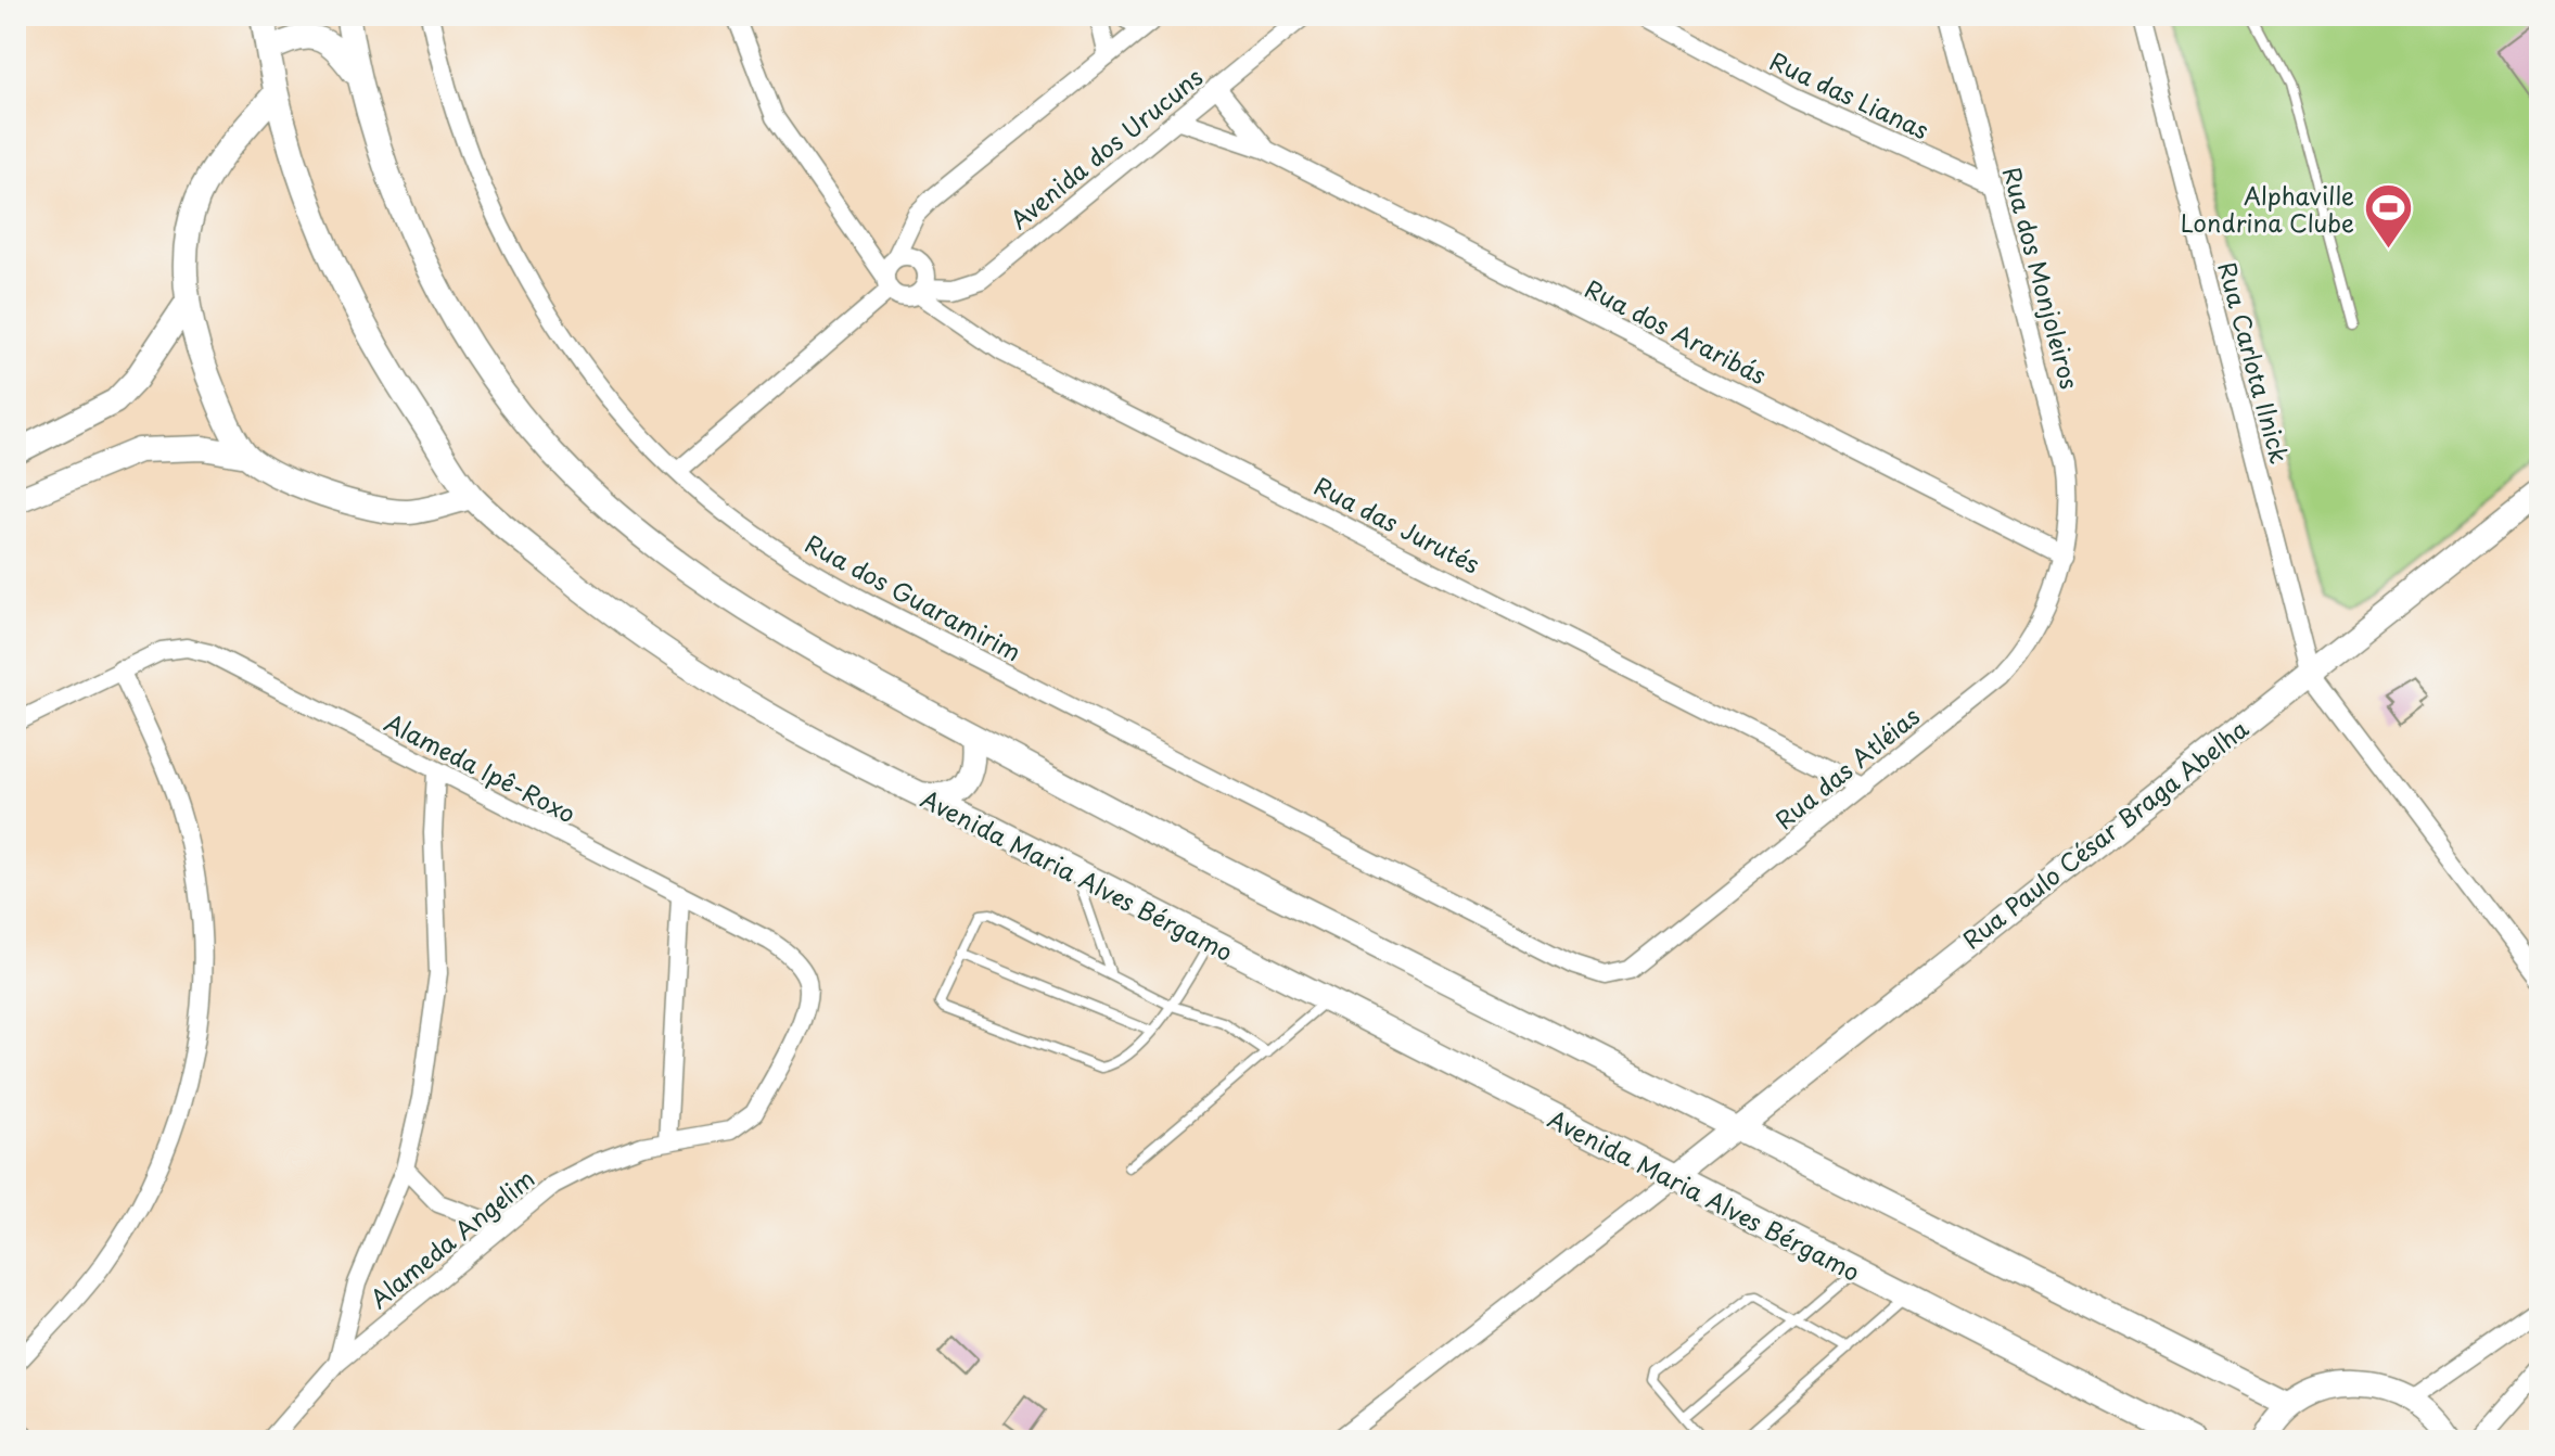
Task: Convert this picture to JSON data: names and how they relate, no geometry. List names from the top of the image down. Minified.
{"streets":{"street":["Rua das Lianas","Avenida dos Urucuns","Rua dos Monjoleiros","Rua dos Araribás","Rua Carlota Ilnick","Rua das Jurutés","Rua dos Guaramirim","Alameda Ipê-Roxo","Rua das Atléias","Rua Paulo César Braga Abelha","Avenida Maria Alves Bérgamo","Alameda Angelim"]},"crossings":[["Rua das Lianas","Rua dos Monjoleiros"],["Avenida dos Urucuns","Rua dos Araribás"],["Avenida dos Urucuns","Rua das Jurutés"],["Rua dos Monjoleiros","Rua dos Araribás"],["Rua dos Monjoleiros","Rua das Atléias"],["Rua dos Araribás","Rua das Atléias"],["Rua Carlota Ilnick","Rua Paulo César Braga Abelha"],["Rua das Jurutés","Rua das Atléias"],["Rua dos Guaramirim","Rua das Atléias"],["Alameda Ipê-Roxo","Alameda Angelim"],["Rua Paulo César Braga Abelha","Avenida Maria Alves Bérgamo"]],"places":{"sports":["Alphaville Londrina Clube"]}}
